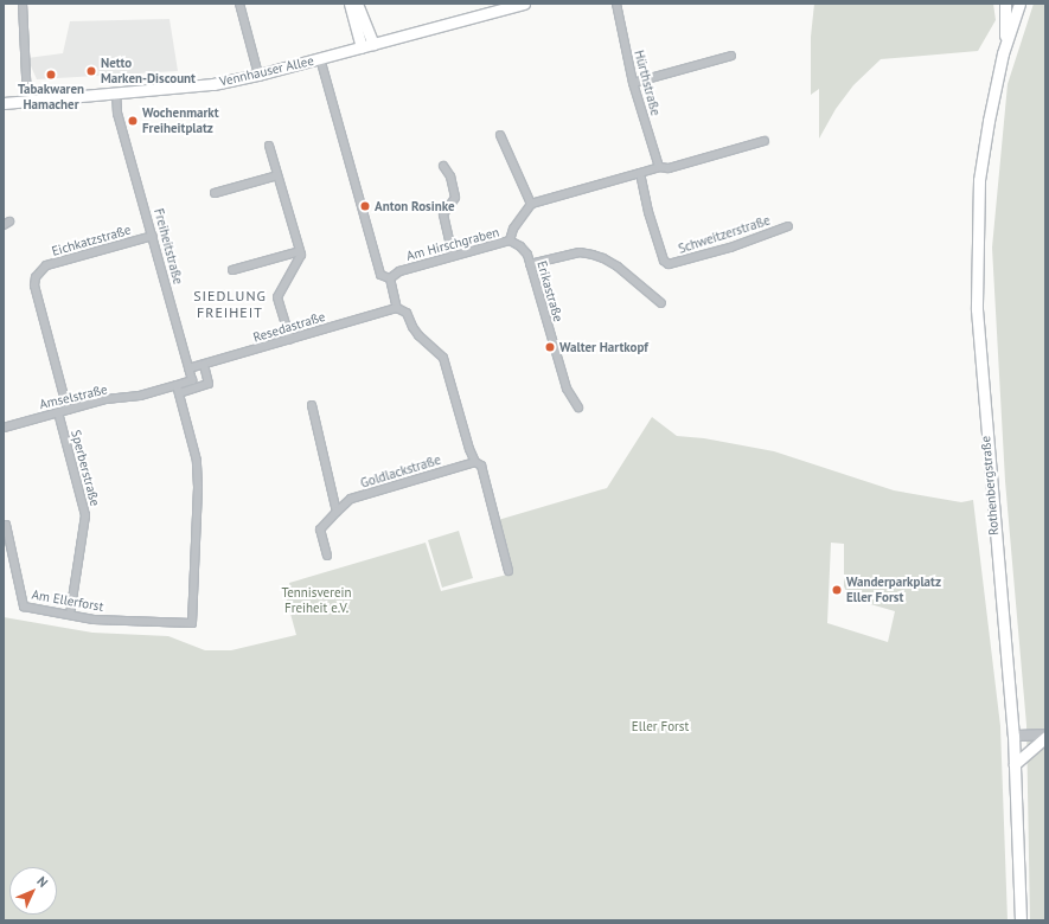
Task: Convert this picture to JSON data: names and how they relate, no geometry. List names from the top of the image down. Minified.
{"streets":{"main road":["Vennhauser Allee","Rothenbergstraße"],"street":["Hürthstraße","Schweitzerstraße","Eichkatzstraße","Am Hirschgraben","Freiheitstraße","Erikastraße","Resedastraße","Amselstraße","Sperberstraße","Goldlackstraße","Am Ellerforst"]},"crossings":[["Vennhauser Allee","Freiheitstraße"],["Eichkatzstraße","Freiheitstraße"],["Eichkatzstraße","Amselstraße"],["Am Hirschgraben","Erikastraße"],["Freiheitstraße","Resedastraße"],["Amselstraße","Sperberstraße"],["Sperberstraße","Am Ellerforst"]],"districts":["SIEDLUNG FREIHEIT"],"parks":["Tennisverein Freiheit e.V.","Eller Forst"],"places":["Netto Marken-Discount","Tabakwaren Hamacher","Wochenmarkt Freiheitplatz","Anton Rosinke","Walter Hartkopf","Wanderparkplatz Eller Forst"],"north":"top right"}
